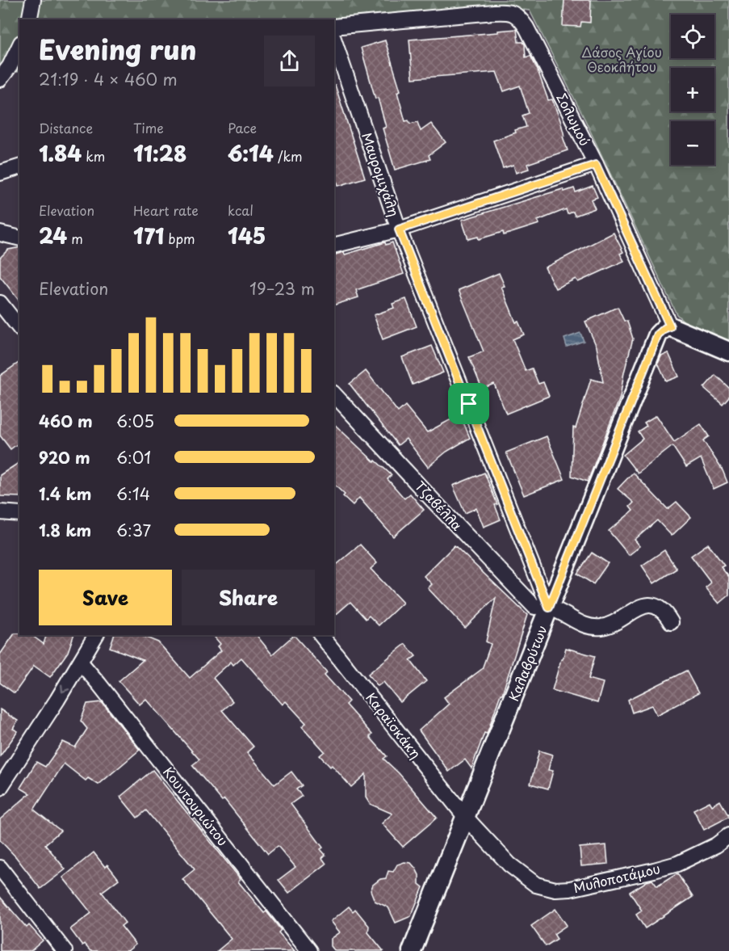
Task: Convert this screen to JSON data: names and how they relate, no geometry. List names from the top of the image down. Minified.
{"streets":{"street":["Σολωμού","Μαυρομιχάλη","Τζαβέλλα","Καλαβρύτων","Καραϊσκάκη","Κουντουριώτου","Μυλοποτάμου"]},"crossings":[["Σολωμού","Καλαβρύτων"],["Μαυρομιχάλη","Τζαβέλλα"],["Μαυρομιχάλη","Καλαβρύτων"],["Τζαβέλλα","Καλαβρύτων"],["Καλαβρύτων","Καραϊσκάκη"],["Καλαβρύτων","Μυλοποτάμου"],["Καραϊσκάκη","Μυλοποτάμου"]],"parks":["Δάσος Αγίου Θεοκλήτου"],"page":{"map_buttons":["+","−"],"heading":["Evening run","21:19 · 4 × 460 m"],"stats":[["Distance","1.84 km"],["Time","11:28"],["Pace","6:14 /km"],["Elevation","24 m"],["Heart rate","171 bpm"],["kcal","145"]],"chart":["Elevation","19–23 m"],"list":[{"name":"460 m","note":"6:05"},{"name":"920 m","note":"6:01"},{"name":"1.4 km","note":"6:14"},{"name":"1.8 km","note":"6:37"}],"buttons":["Save","Share"]}}
